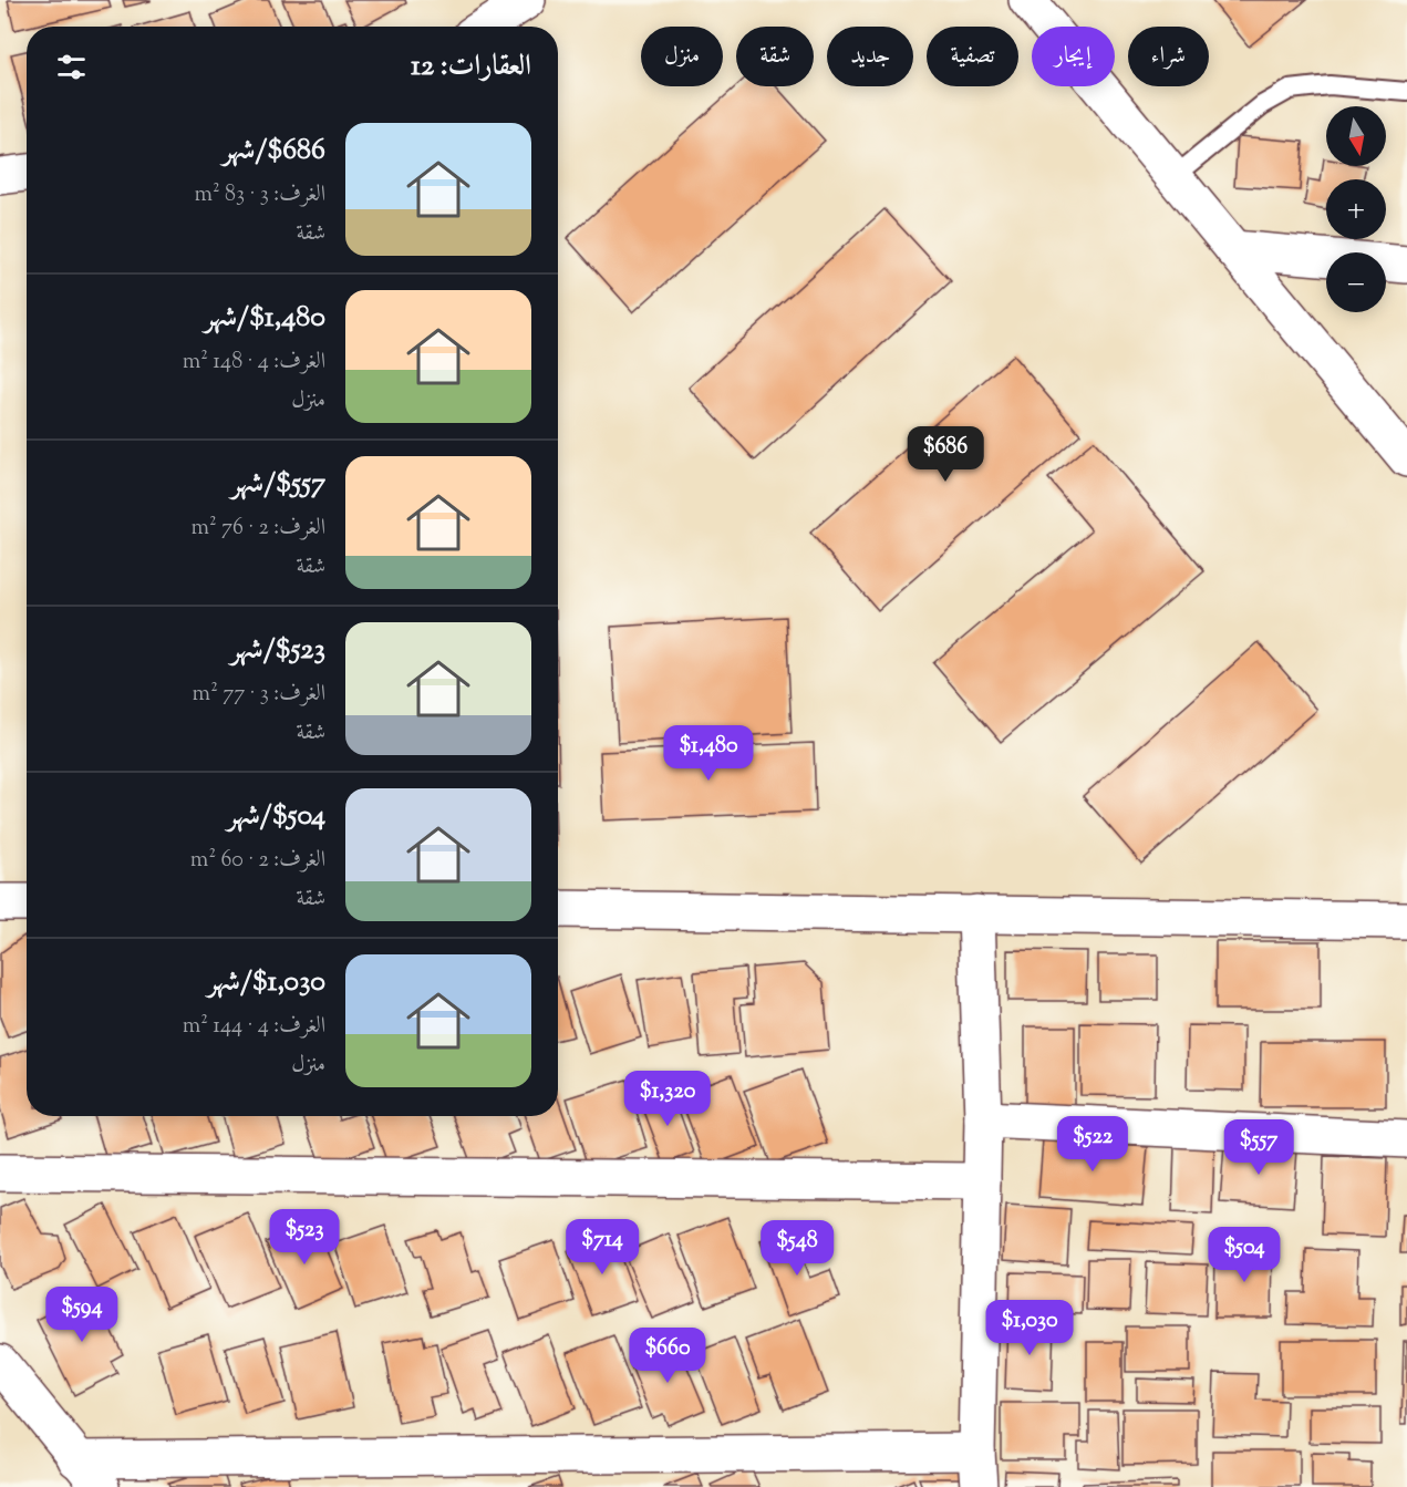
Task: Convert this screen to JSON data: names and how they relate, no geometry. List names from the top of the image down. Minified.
{"north":"bottom","page":{"chip":["شراء","إيجار","تصفية","جديد","شقة","منزل"],"heading":"العقارات: 12","map_buttons":["+","−"],"list":[{"name":"$686/شهر","note":"الغرف: 3 · 83 m² · شقة"},{"name":"$1,480/شهر","note":"الغرف: 4 · 148 m² · منزل"},{"name":"$557/شهر","note":"الغرف: 2 · 76 m² · شقة"},{"name":"$523/شهر","note":"الغرف: 3 · 77 m² · شقة"},{"name":"$504/شهر","note":"الغرف: 2 · 60 m² · شقة"},{"name":"$1,030/شهر","note":"الغرف: 4 · 144 m² · منزل"}],"price":["$686","$1,480","$1,320","$522","$557","$523","$714","$548","$504","$594","$1,030","$660"]}}
